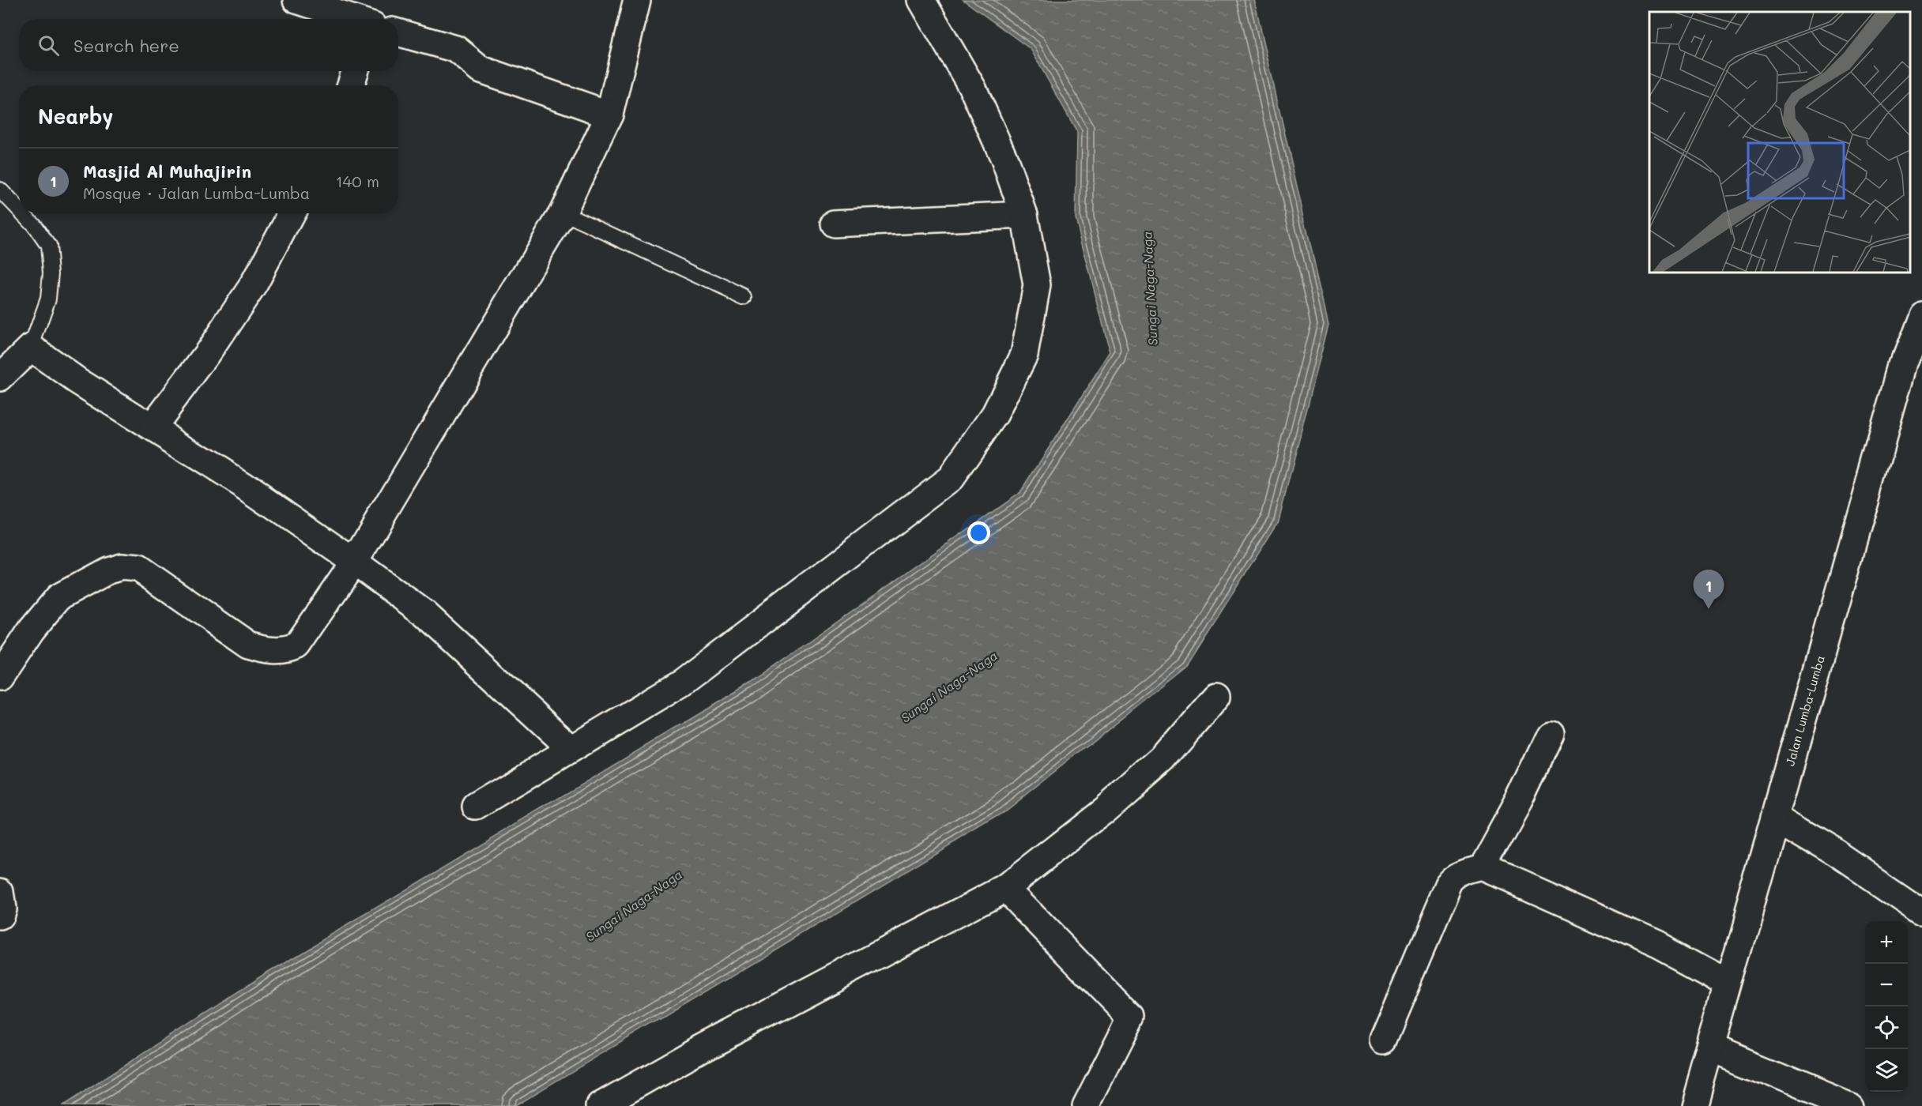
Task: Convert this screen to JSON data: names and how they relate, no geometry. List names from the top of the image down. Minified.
{"streets":{"street":["Jalan Lumba-Lumba"]},"water":["Sungai Naga-Naga"],"page":{"search":"Search here","heading":"Nearby","list":[{"mark":"1","name":"Masjid Al Muhajirin","note":"Mosque · Jalan Lumba-Lumba","value":"140 m"}],"pins":"1","map_buttons":["+","−"]}}
